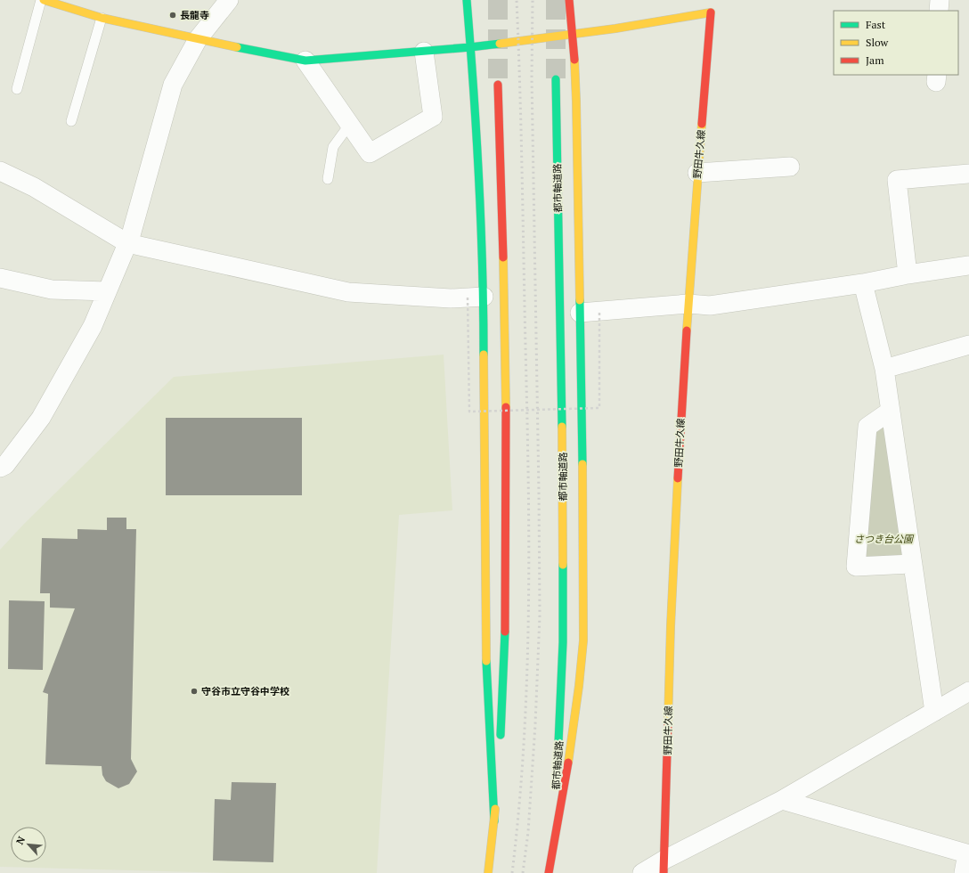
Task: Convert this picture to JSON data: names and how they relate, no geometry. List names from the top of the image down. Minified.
{"streets":{"main road":["野田牛久線","都市軸道路"]},"parks":["さつき台公園"],"places":["長龍寺","守谷市立守谷中学校"],"legend":["Fast","Slow","Jam"],"north":"top left"}
